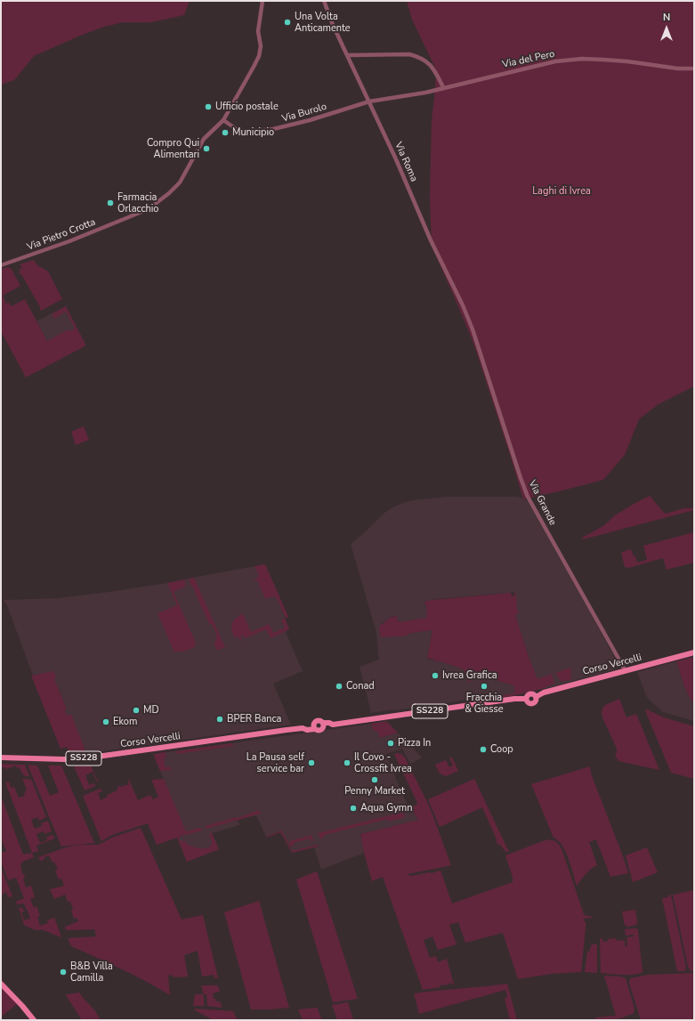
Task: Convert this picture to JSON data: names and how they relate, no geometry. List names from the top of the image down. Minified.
{"streets":{"main road":["Corso Vercelli","SS228"],"street":["Via del Pero","Via Burolo","Via Roma","Via Pietro Crotta","Via Grande"]},"crossings":[["Via del Pero","Via Burolo"],["Via del Pero","Via Roma"],["Via Burolo","Via Roma"],["Via Burolo","Via Pietro Crotta"],["Via Roma","Via Grande"],["Via Grande","Corso Vercelli"]],"parks":["Laghi di Ivrea"],"places":["Una Volta Anticamente","Ufficio postale","Municipio","Compro Qui Alimentari","Farmacia Orlacchio","Ivrea Grafica","Conad","Fracchia & Giesse","MD","BPER Banca","Ekom","Pizza In","Coop","La Pausa self service bar","Il Covo - Crossfit Ivrea","Penny Market","Aqua Gymn","B&B Villa Camilla"],"north":"top"}
